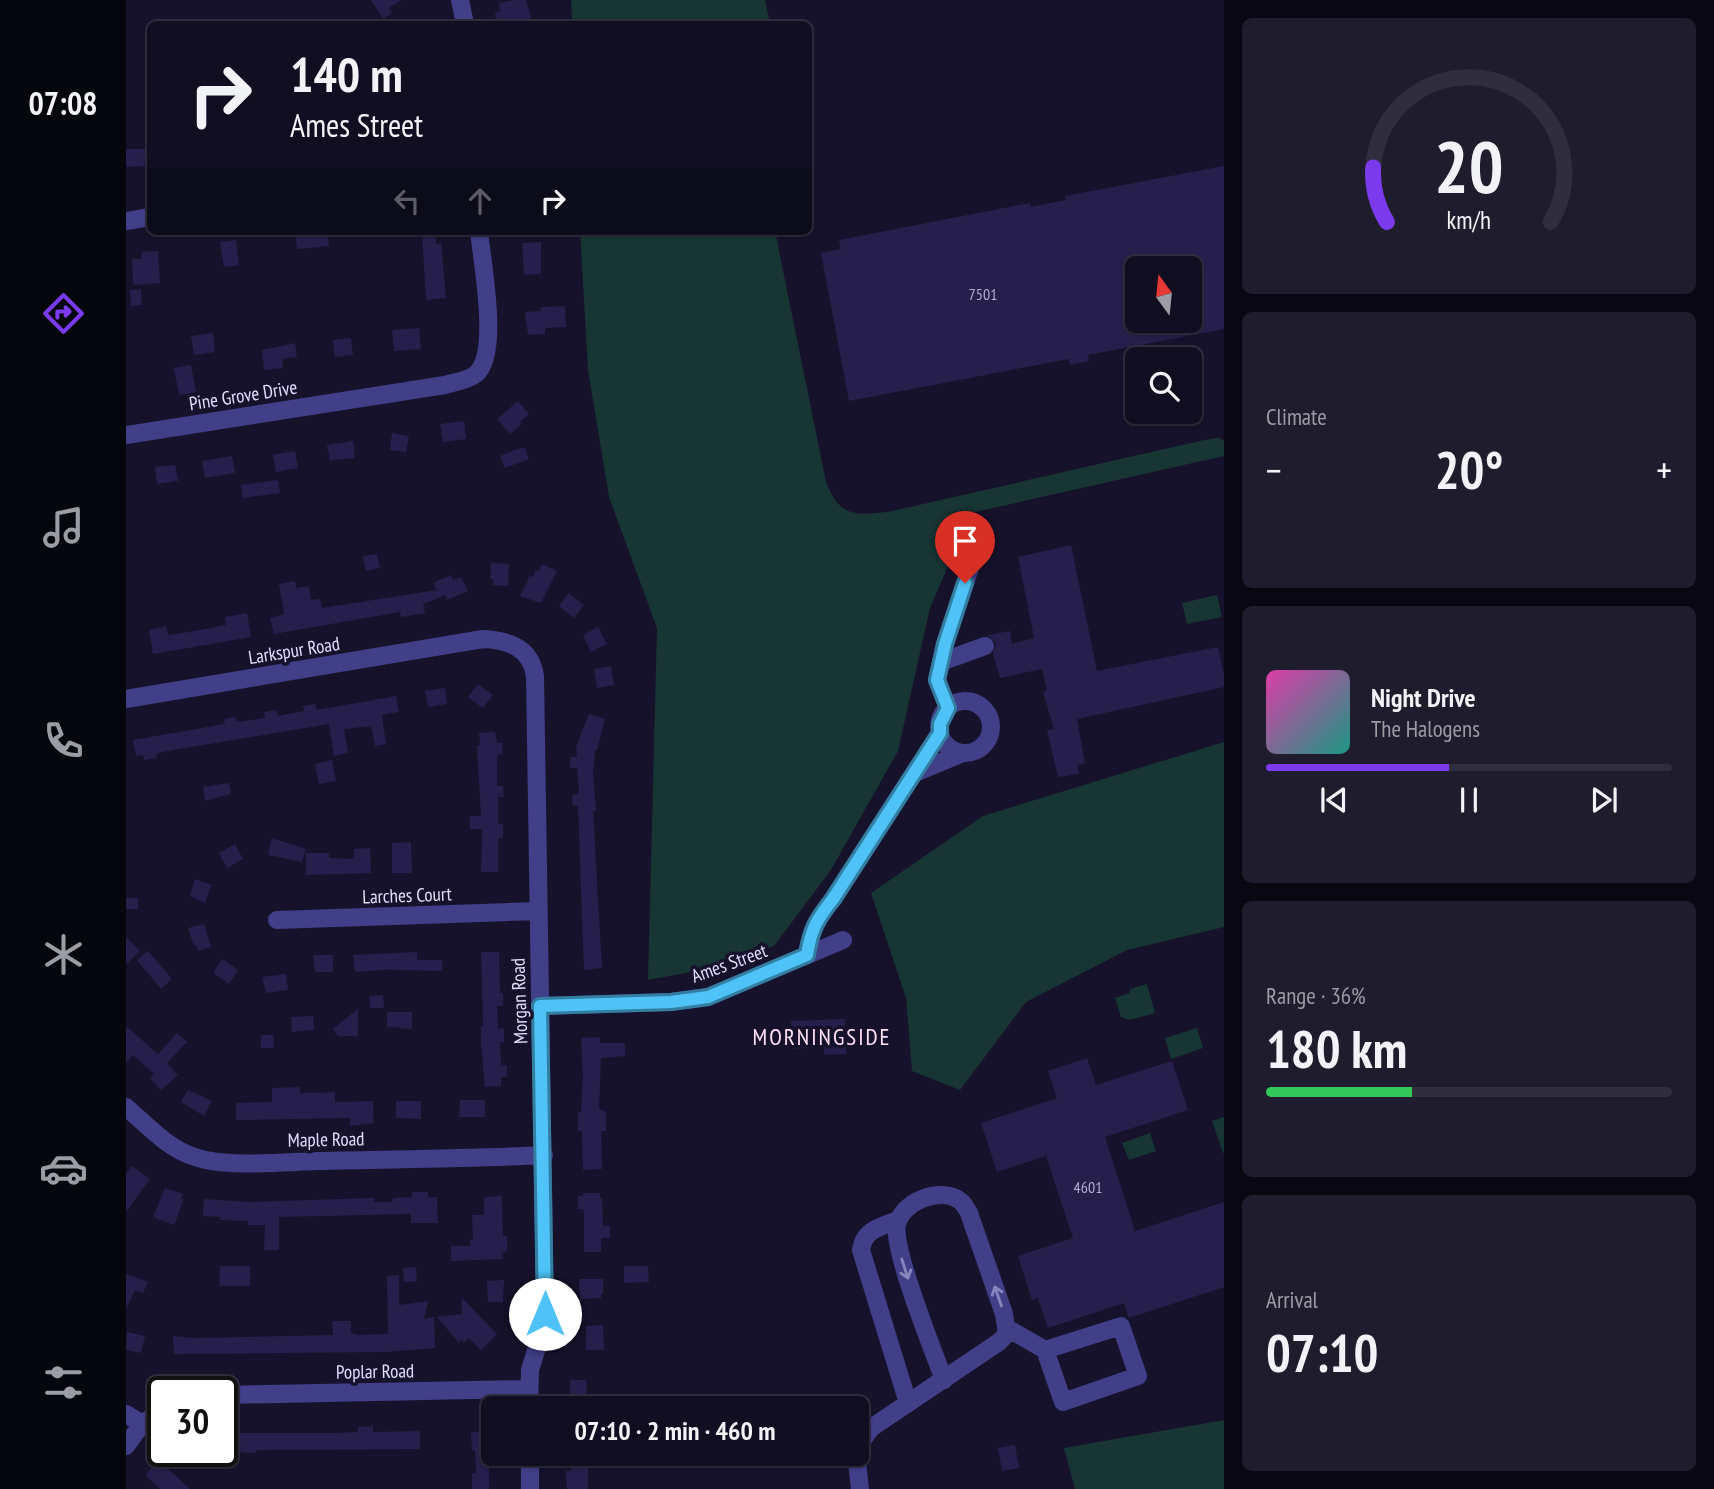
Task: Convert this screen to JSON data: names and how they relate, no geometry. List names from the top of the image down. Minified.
{"streets":{"street":["Pine Grove Drive","Larkspur Road","Larches Court","Ames Street","Morgan Road","Maple Road","Poplar Road"]},"crossings":[["Larkspur Road","Morgan Road"],["Larches Court","Morgan Road"],["Ames Street","Morgan Road"],["Morgan Road","Maple Road"],["Morgan Road","Poplar Road"]],"districts":["MORNINGSIDE"],"house_numbers":["7501","4601"],"north":"top","page":{"tabs":"07:08","turn":["140 m","Ames Street"],"tile":["Climate",["Range · 36%","180 km"],["Arrival","07:10"]],"heat":["−","20°","+"],"song":["Night Drive","The Halogens"],"limit":"30","trip":"07:10 · 2 min · 460 m","gauge":["20","km/h"]}}
